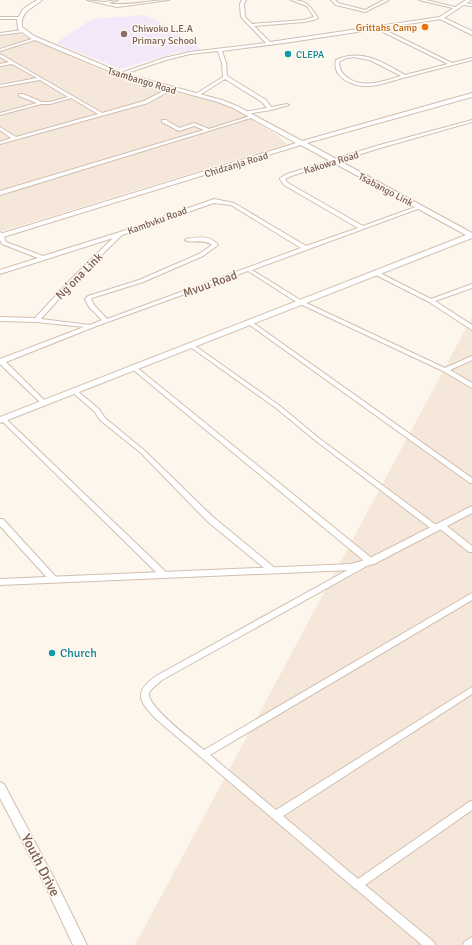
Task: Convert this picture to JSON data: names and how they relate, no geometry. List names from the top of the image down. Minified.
{"streets":{"street":["Tsambango Road","Kakowa Road","Chidzanja Road","Tsabango Link","Kambvku Road","Ng'ona Link","Mvuu Road","Youth Drive"]},"crossings":[["Tsambango Road","Chidzanja Road"],["Tsambango Road","Tsabango Link"],["Kakowa Road","Tsabango Link"],["Kakowa Road","Mvuu Road"],["Chidzanja Road","Tsabango Link"],["Tsabango Link","Mvuu Road"],["Kambvku Road","Ng'ona Link"],["Kambvku Road","Mvuu Road"]],"places":["Grittahs Camp","Chiwoko L.E.A Primary School","CLEPA","Church"]}
